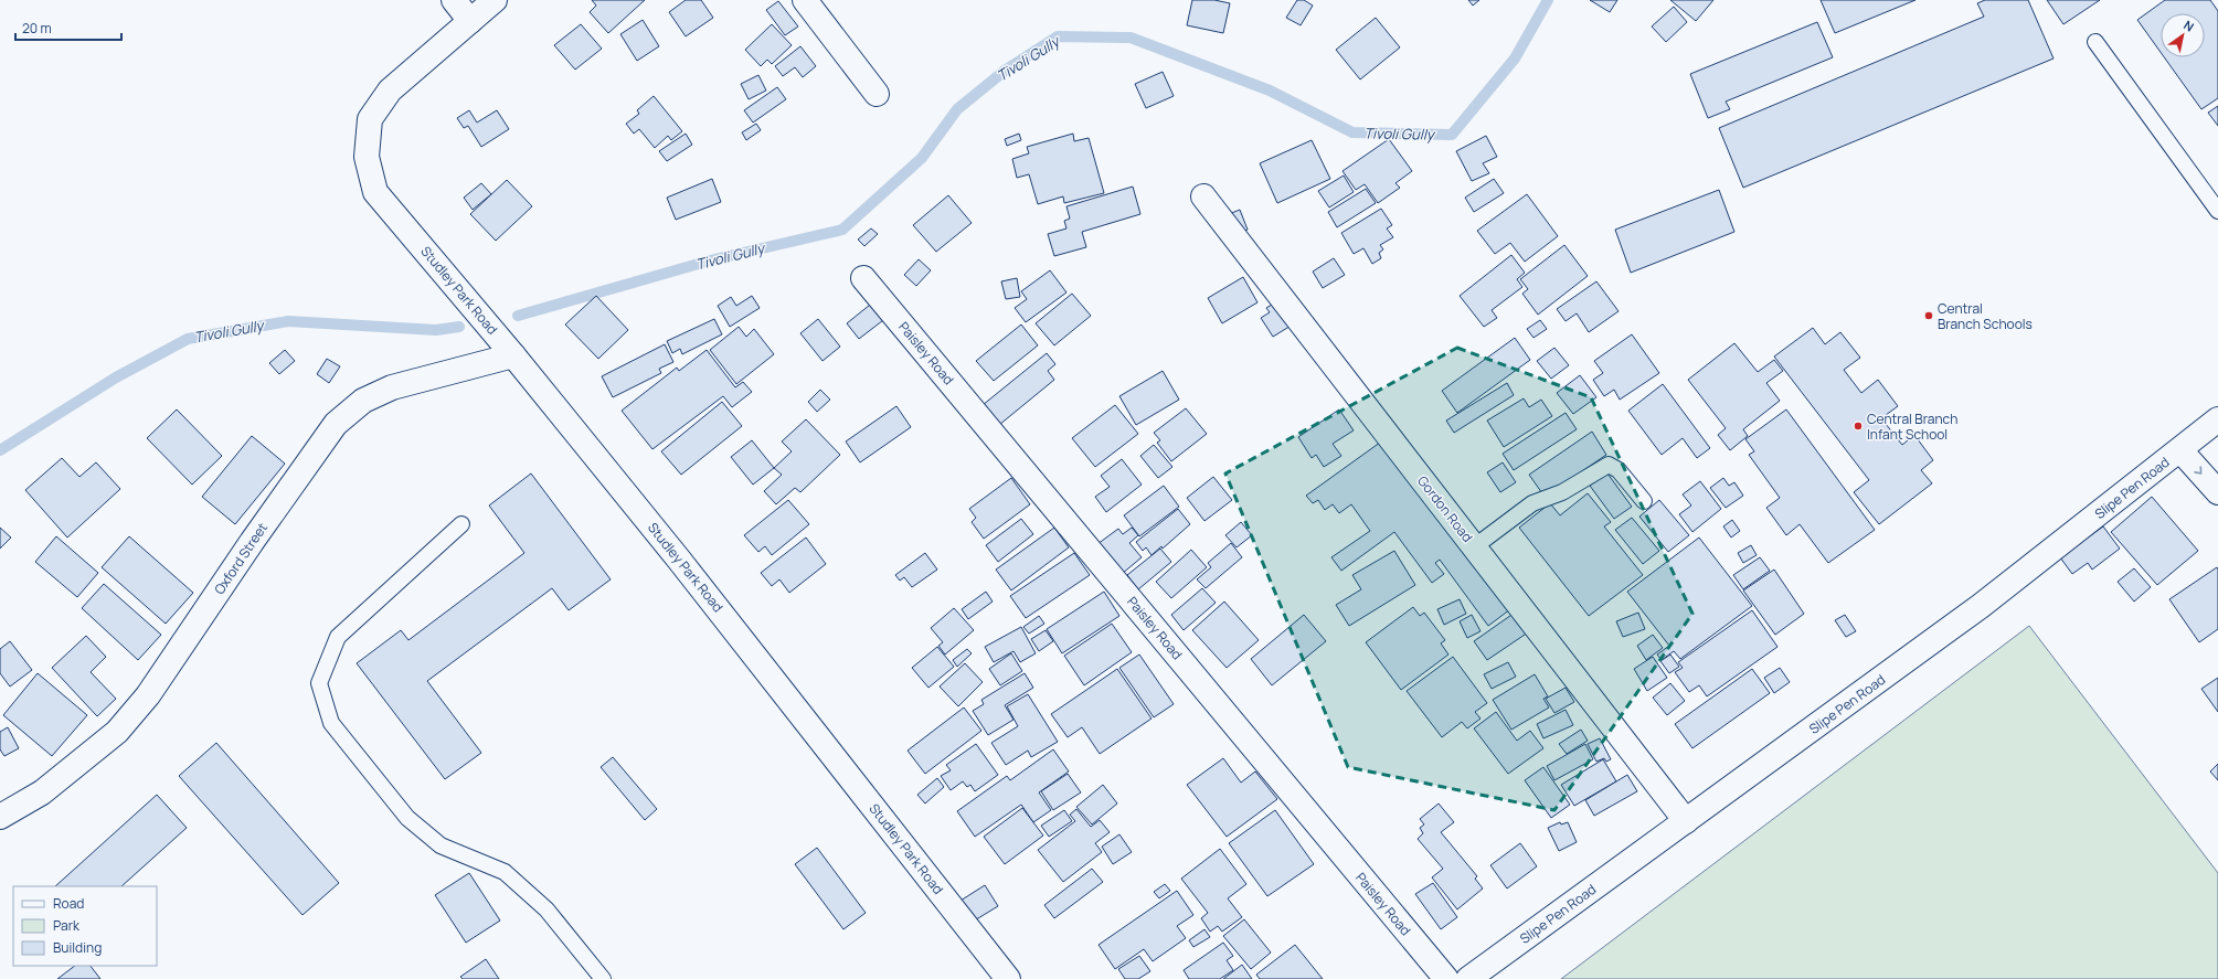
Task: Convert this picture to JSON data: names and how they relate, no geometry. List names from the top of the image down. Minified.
{"streets":{"street":["Studley Park Road","Paisley Road","Slipe Pen Road","Gordon Road","Oxford Street"]},"crossings":[["Studley Park Road","Oxford Street"],["Slipe Pen Road","Gordon Road"]],"water":["Tivoli Gully"],"places":["Central Branch Schools","Central Branch Infant School"],"legend":["Road","Park","Building"],"scale_bar":"20 m","north":"top right"}
